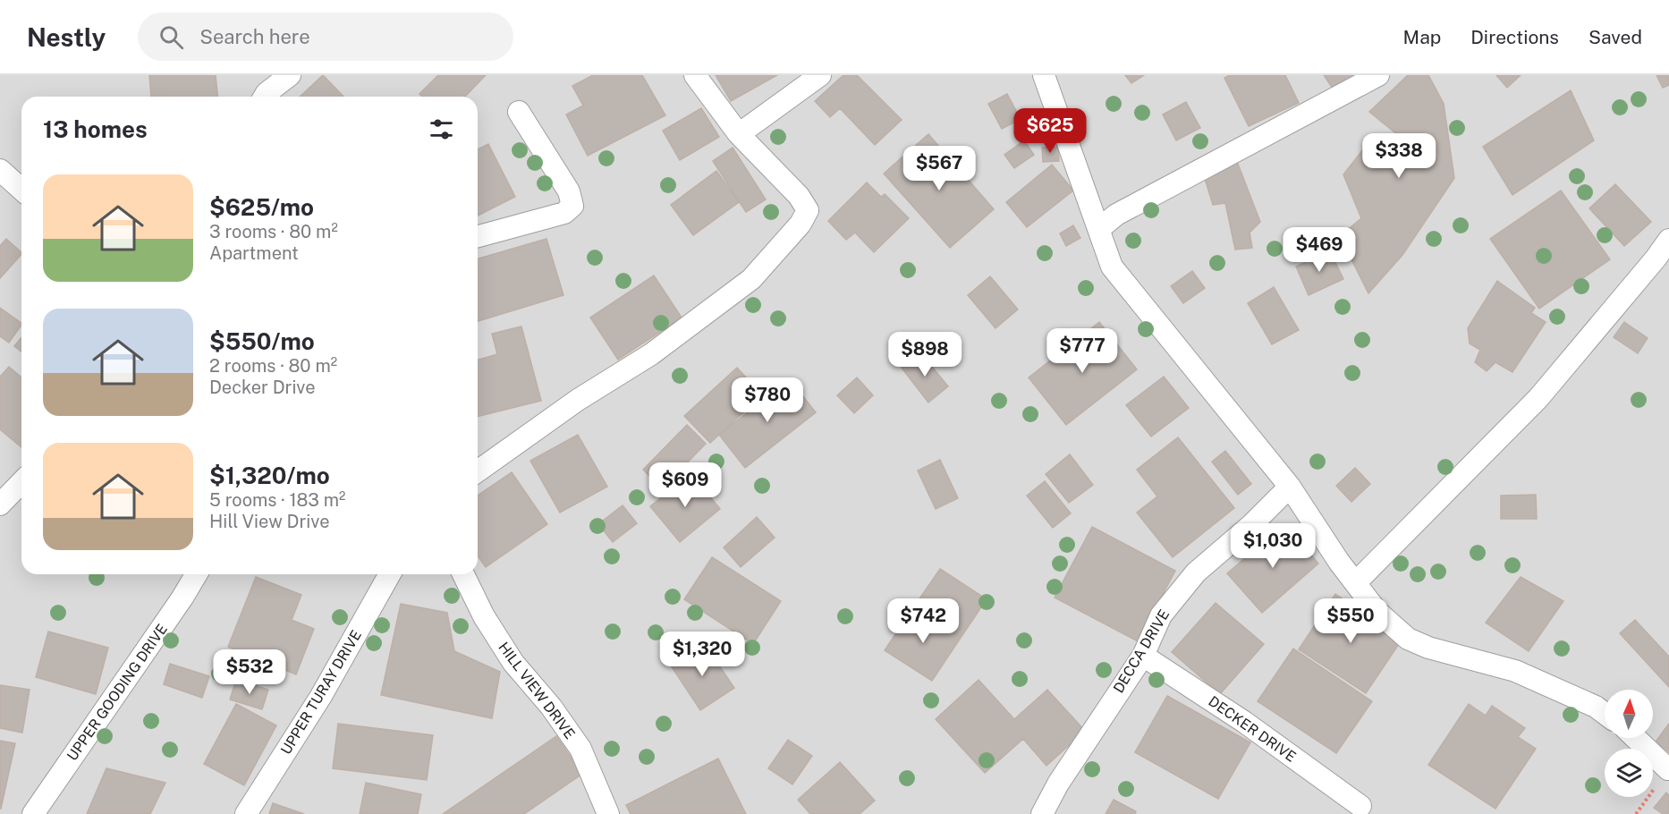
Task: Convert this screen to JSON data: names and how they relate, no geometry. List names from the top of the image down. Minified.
{"streets":{"street":["DECCA DRIVE","HILL VIEW DRIVE","UPPER GOODING DRIVE","UPPER TURAY DRIVE","DECKER DRIVE"]},"crossings":[["DECCA DRIVE","DECKER DRIVE"]],"north":"top","page":{"header":"Nestly","search":"Search here","nav":["Map","Directions","Saved"],"heading":"13 homes","price":["$625","$338","$567","$469","$777","$898","$780","$609","$1,030","$742","$550","$1,320","$532"],"list":[{"name":"$625/mo","note":"3 rooms · 80 m² · Apartment"},{"name":"$550/mo","note":"2 rooms · 80 m² · Decker Drive"},{"name":"$1,320/mo","note":"5 rooms · 183 m² · Hill View Drive"}]}}
